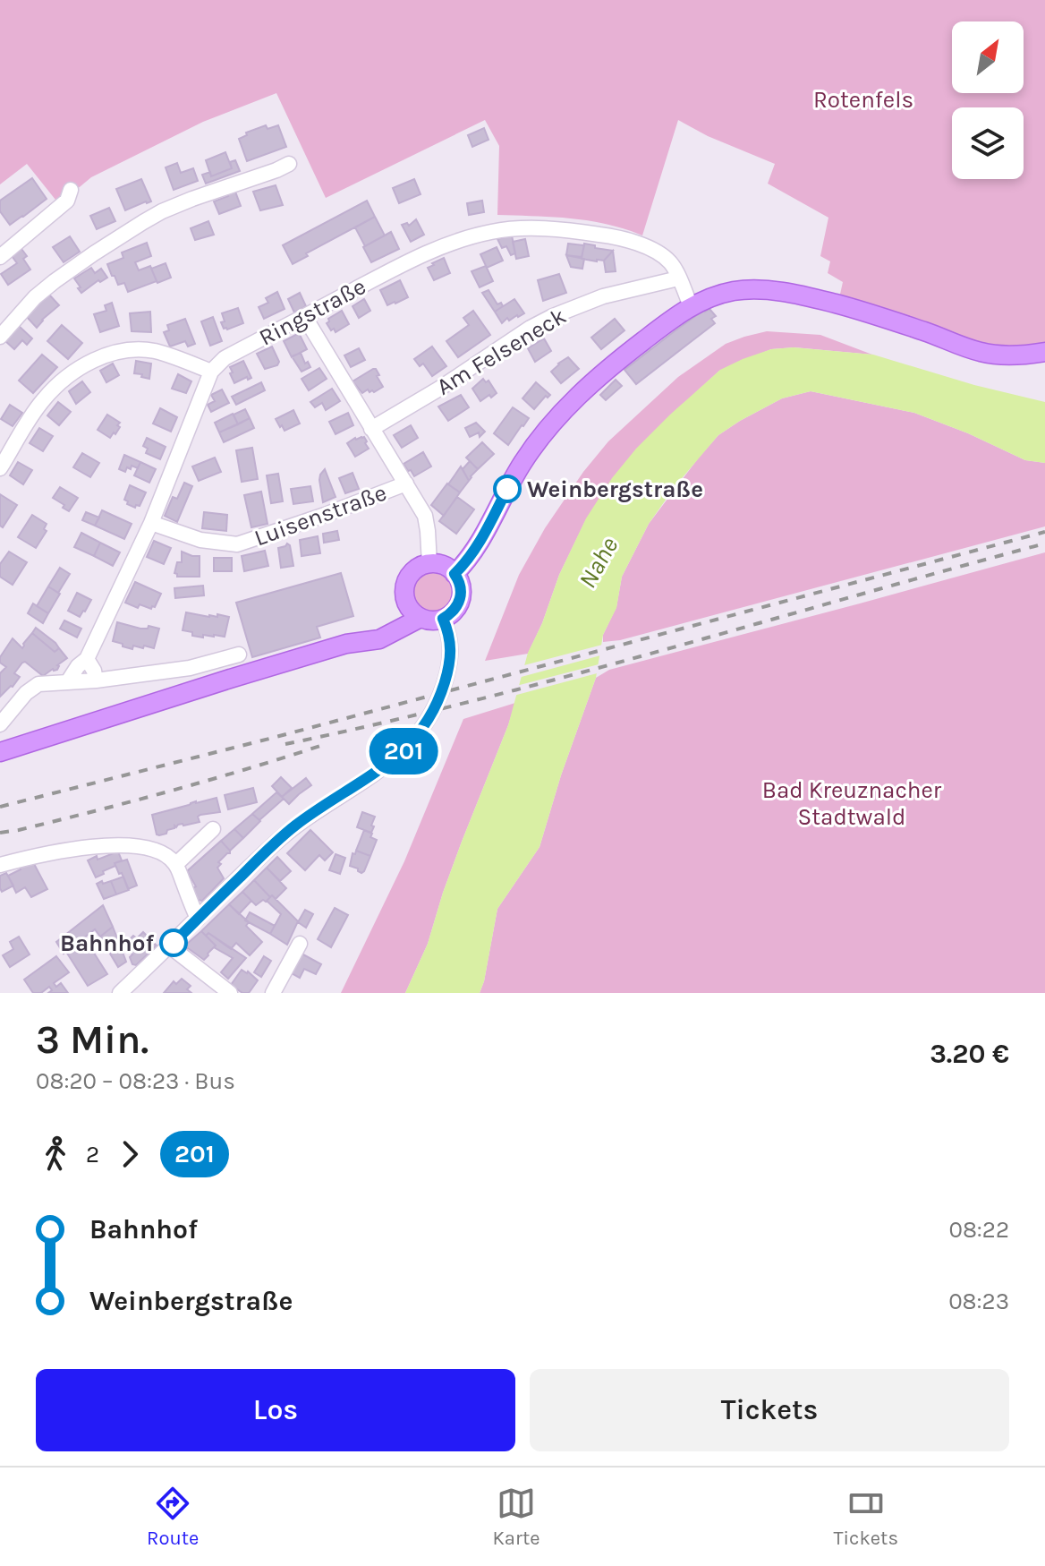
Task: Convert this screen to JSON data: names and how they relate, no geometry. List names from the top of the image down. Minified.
{"streets":{"street":["Ringstraße","Am Felseneck","Luisenstraße"]},"crossings":[["Ringstraße","Am Felseneck"]],"water":["Nahe"],"parks":["Rotenfels","Bad Kreuznacher Stadtwald"],"places":["Weinbergstraße","Bahnhof"],"lines":["bus line 201"],"north":"top right","page":{"on_map":"201","heading":["3 Min.","08:20 – 08:23 · Bus","3.20 €"],"legs":["2","201"],"list":[{"name":"Bahnhof","value":"08:22"},{"name":"Weinbergstraße","value":"08:23"}],"buttons":["Los","Tickets"],"tabs":["Route","Karte","Tickets"]}}
